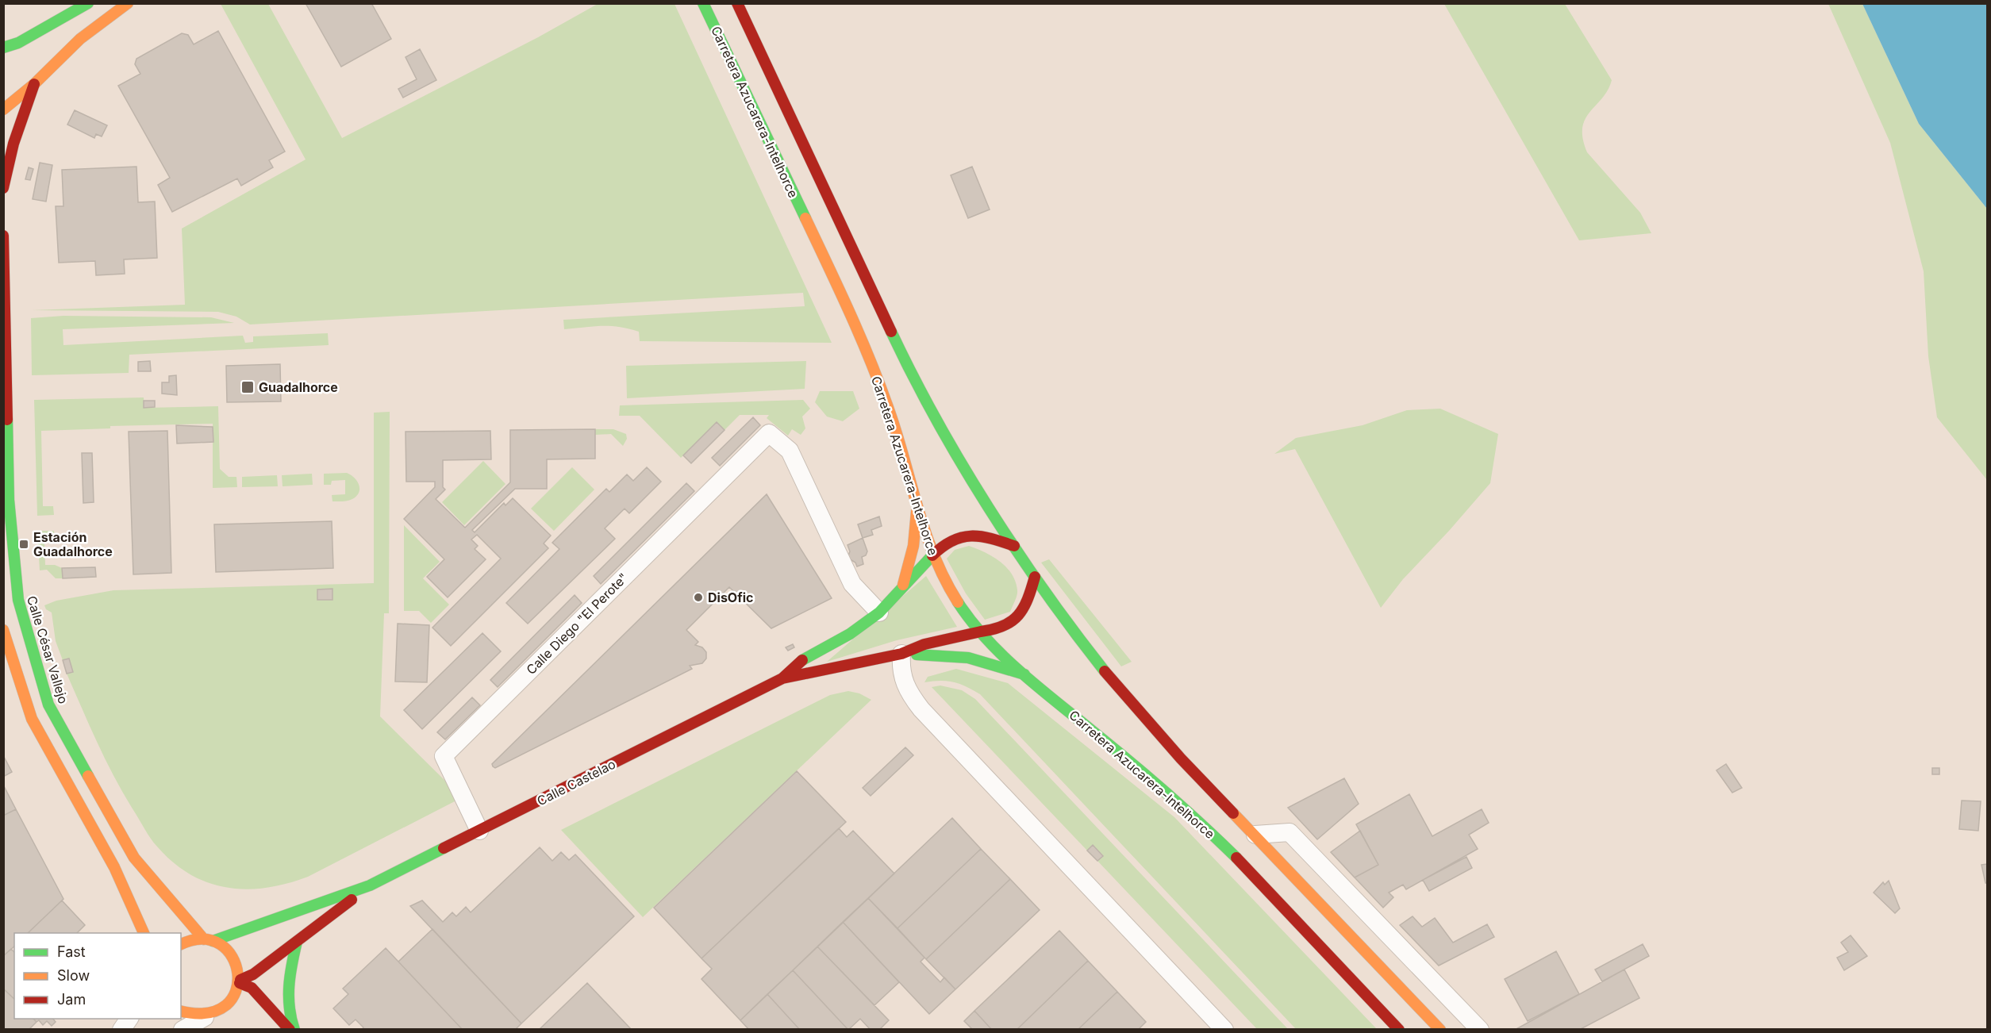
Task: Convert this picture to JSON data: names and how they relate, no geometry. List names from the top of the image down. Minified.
{"streets":{"main road":["Carretera Azucarera-Intelhorce","Calle César Vallejo","Calle Castelao"],"street":["Calle Diego \"El Perote\""]},"crossings":[["Carretera Azucarera-Intelhorce","Calle Castelao"],["Calle Diego \"El Perote\"","Calle Castelao"],["Calle César Vallejo","Calle Castelao"]],"places":{"transit":["Guadalhorce","Estación Guadalhorce"],"other":["DisOfic"]},"legend":["Fast","Slow","Jam"]}
